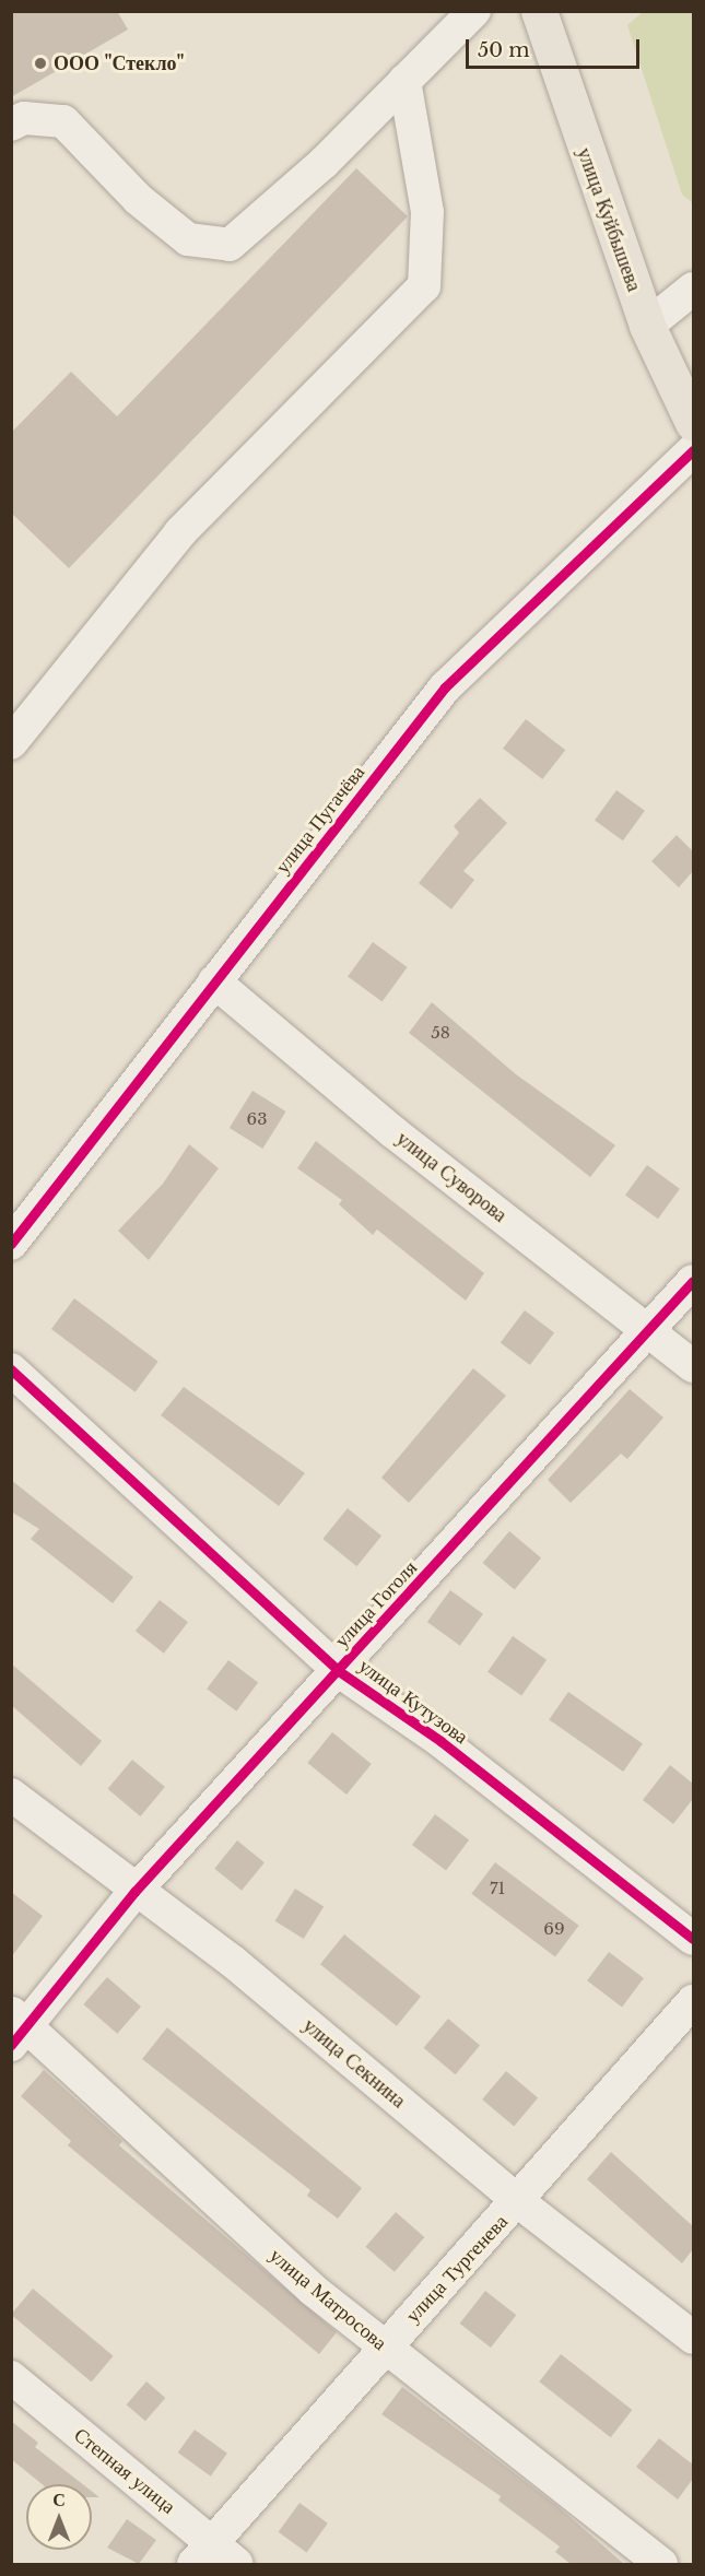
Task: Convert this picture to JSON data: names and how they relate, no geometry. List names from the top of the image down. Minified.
{"streets":{"main road":["улица Куйбышева"],"street":["улица Пугачёва","улица Суворова","улица Гоголя","улица Кутузова","улица Секнина","улица Тургенева","улица Матросова","Степная улица"]},"crossings":[["улица Пугачёва","улица Суворова"],["улица Суворова","улица Гоголя"],["улица Гоголя","улица Кутузова"],["улица Гоголя","улица Секнина"],["улица Гоголя","улица Матросова"],["улица Секнина","улица Тургенева"],["улица Тургенева","улица Матросова"],["улица Тургенева","Степная улица"]],"places":["ООО \"Стекло\""],"house_numbers":["58","63","71","69"],"scale_bar":"50 m","north":"top"}
